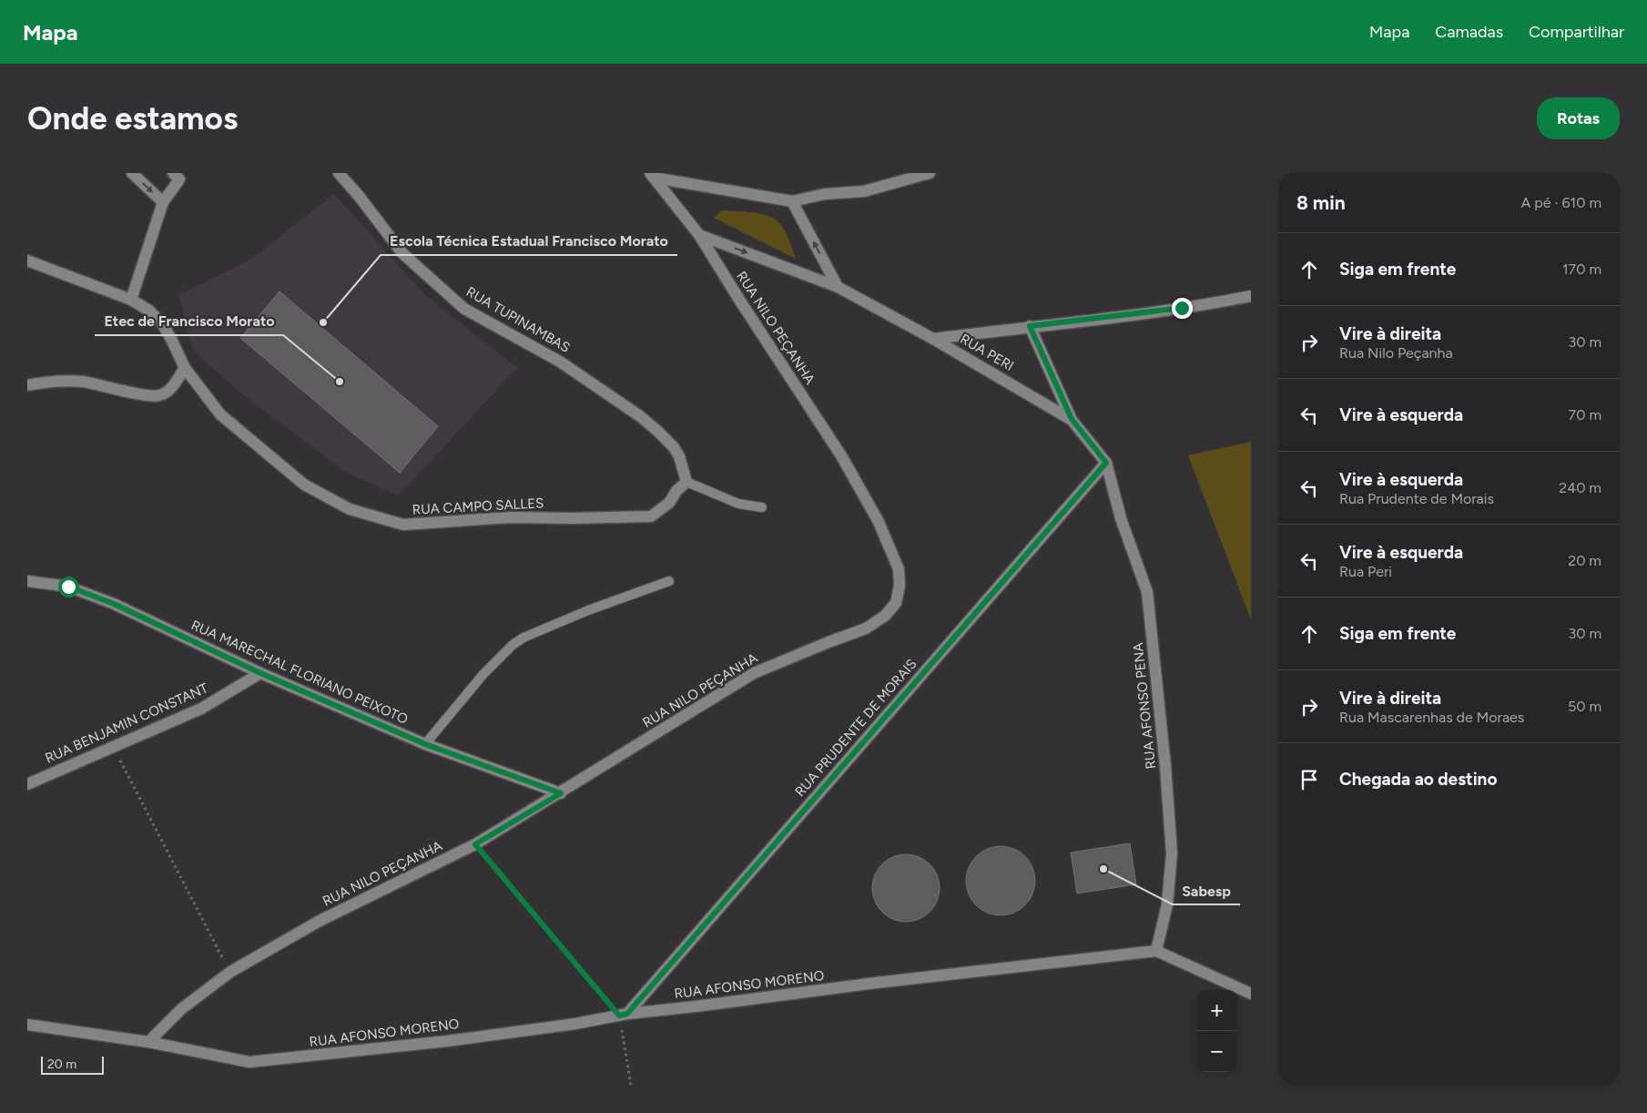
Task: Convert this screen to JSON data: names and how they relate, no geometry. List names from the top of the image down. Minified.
{"streets":{"street":["RUA TUPINAMBAS","RUA NILO PEÇANHA","RUA PERI","RUA CAMPO SALLES","RUA MARECHAL FLORIANO PEIXOTO","RUA AFONSO PENA","RUA BENJAMIN CONSTANT","RUA PRUDENTE DE MORAIS","RUA AFONSO MORENO"]},"crossings":[["RUA TUPINAMBAS","RUA CAMPO SALLES"],["RUA NILO PEÇANHA","RUA PERI"],["RUA NILO PEÇANHA","RUA MARECHAL FLORIANO PEIXOTO"],["RUA NILO PEÇANHA","RUA AFONSO MORENO"],["RUA PERI","RUA AFONSO PENA"],["RUA PERI","RUA PRUDENTE DE MORAIS"],["RUA MARECHAL FLORIANO PEIXOTO","RUA BENJAMIN CONSTANT"],["RUA AFONSO PENA","RUA PRUDENTE DE MORAIS"],["RUA AFONSO PENA","RUA AFONSO MORENO"],["RUA PRUDENTE DE MORAIS","RUA AFONSO MORENO"]],"places":["Escola Técnica Estadual Francisco Morato","Etec de Francisco Morato","Sabesp"],"scale_bar":"20 m","page":{"header":"Mapa","nav":["Mapa","Camadas","Compartilhar"],"buttons":"Rotas","title":"Onde estamos","heading":["8 min","A pé · 610 m"],"list":[["Siga em frente","170 m"],["Vire à direita","Rua Nilo Peçanha","30 m"],["Vire à esquerda","70 m"],["Vire à esquerda","Rua Prudente de Morais","240 m"],["Vire à esquerda","Rua Peri","20 m"],["Siga em frente","30 m"],["Vire à direita","Rua Mascarenhas de Moraes","50 m"],"Chegada ao destino"],"map_buttons":["+","−"],"scale":"20 m"}}
